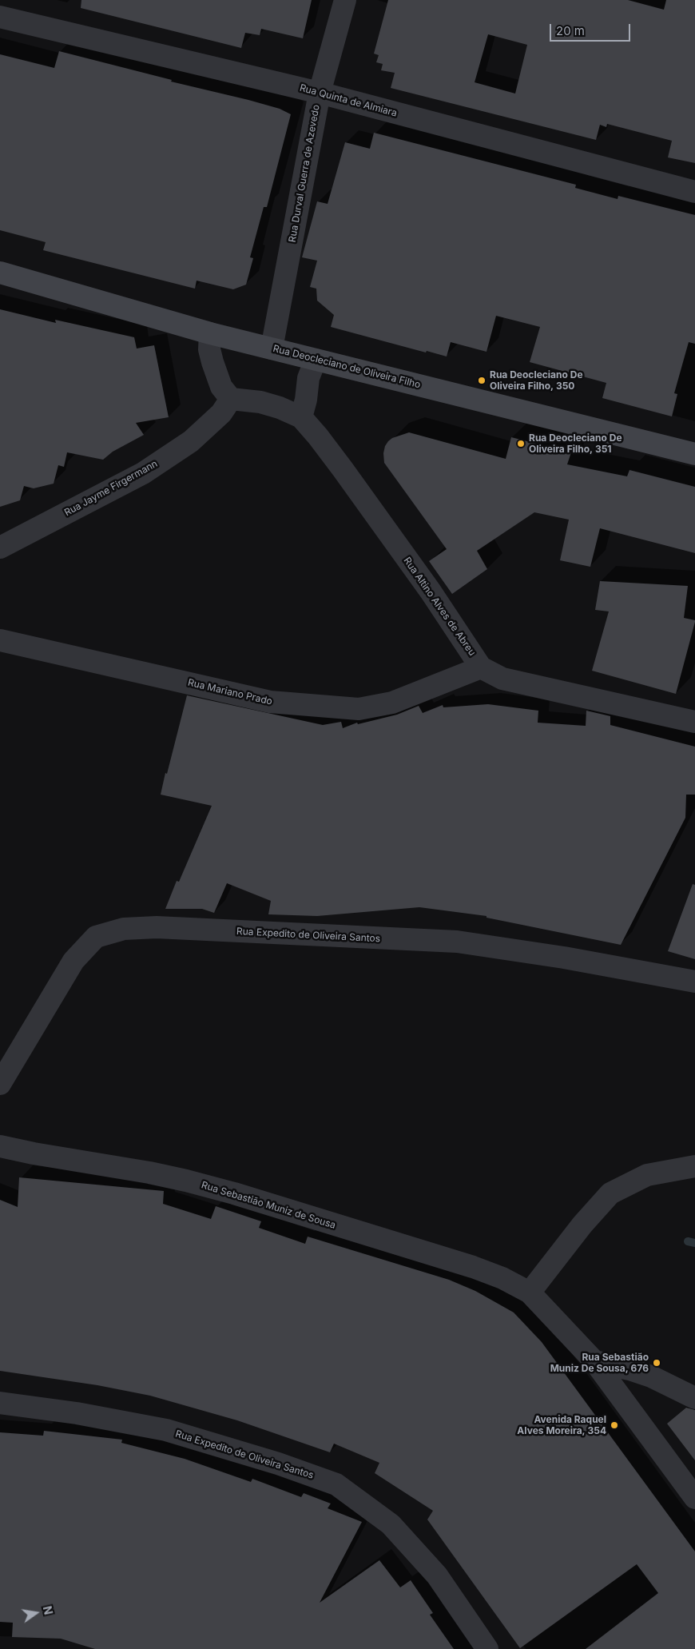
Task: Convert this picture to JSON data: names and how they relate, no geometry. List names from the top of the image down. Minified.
{"streets":{"street":["Rua Quinta de Almiara","Rua Durval Guerra de Azevedo","Rua Deocleciano de Oliveira Filho","Rua Jayme Firgermann","Rua Altino Alves de Abreu","Rua Mariano Prado","Rua Expedito de Oliveira Santos","Rua Sebastião Muniz de Sousa"]},"crossings":[["Rua Quinta de Almiara","Rua Durval Guerra de Azevedo"],["Rua Durval Guerra de Azevedo","Rua Deocleciano de Oliveira Filho"],["Rua Altino Alves de Abreu","Rua Mariano Prado"]],"places":["Rua Deocleciano De Oliveira Filho, 350","Rua Deocleciano De Oliveira Filho, 351","Rua Sebastião Muniz De Sousa, 676","Avenida Raquel Alves Moreira, 354"],"scale_bar":"20 m","north":"right"}
